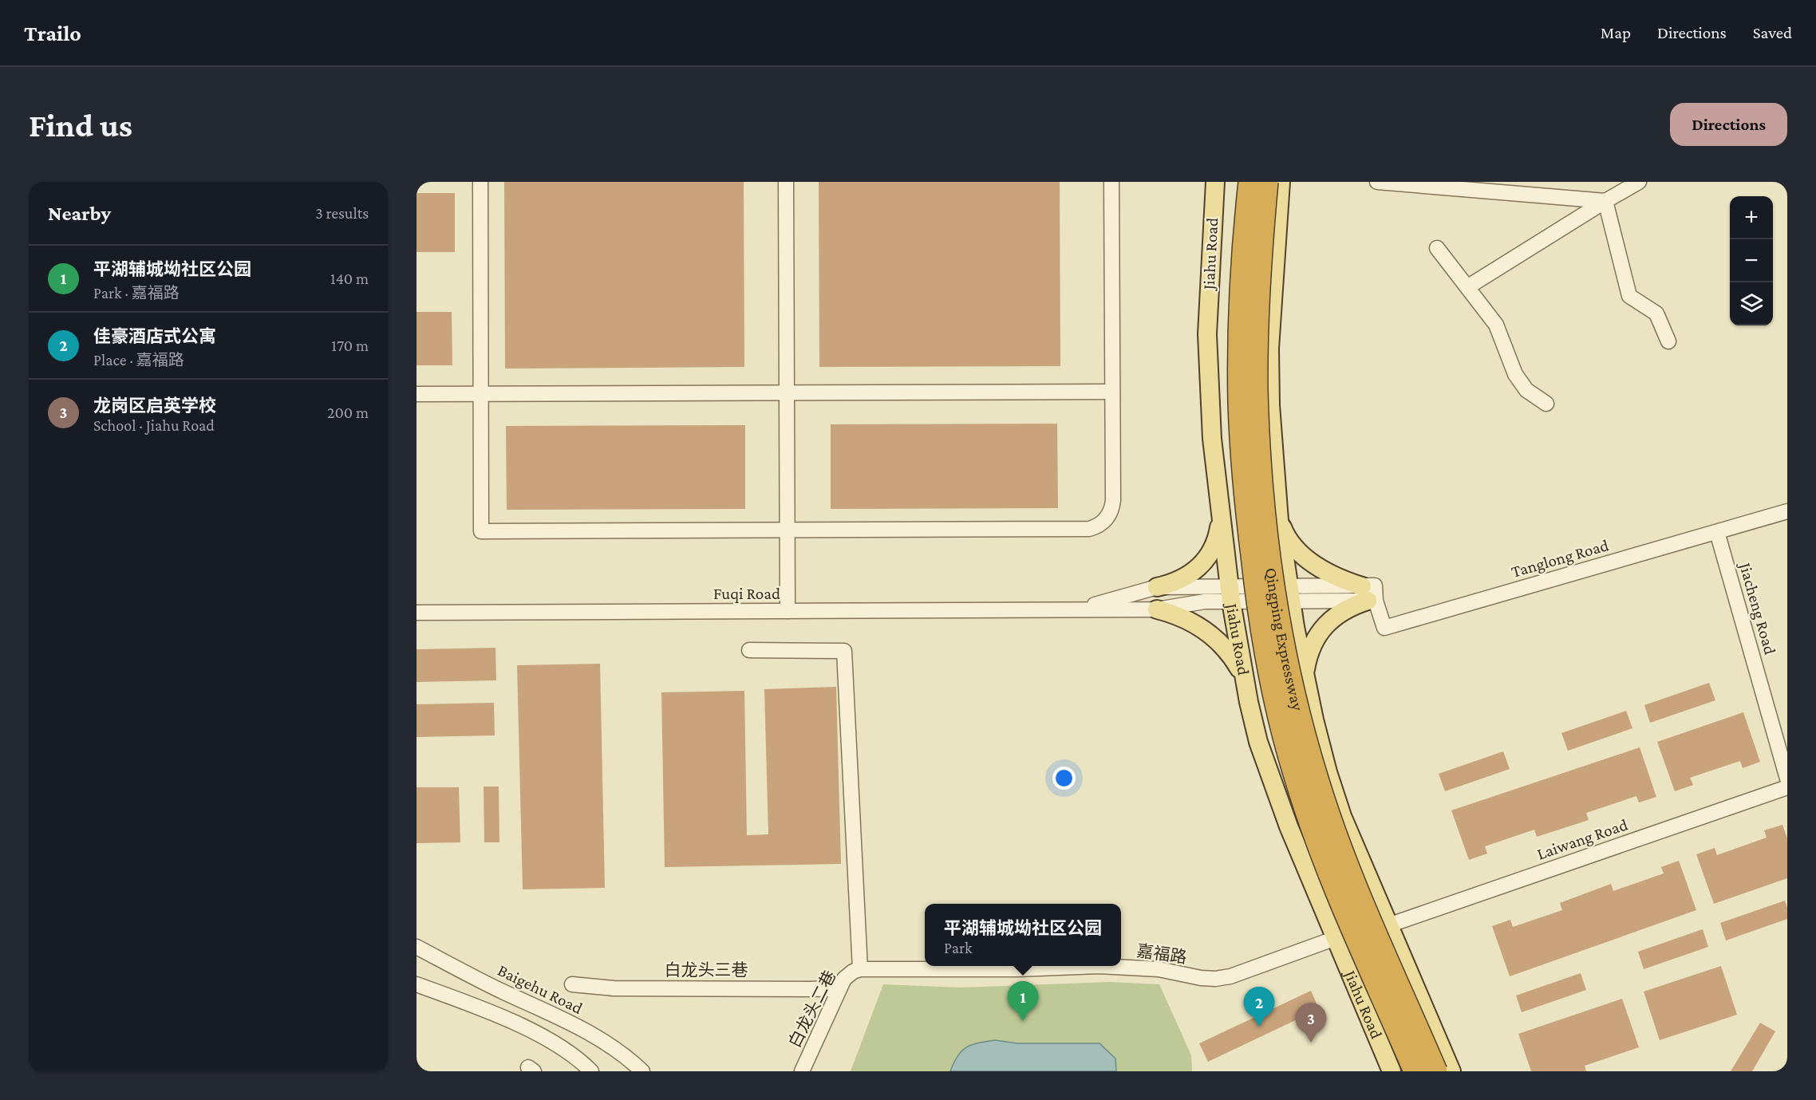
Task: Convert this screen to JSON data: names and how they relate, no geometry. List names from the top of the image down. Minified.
{"streets":{"highway":["Qingping Expressway"],"main road":["Jiahu Road"],"street":["Tanglong Road","Fuqi Road","Jiacheng Road","Laiwang Road","嘉福路","白龙头三巷","Baigehu Road","白龙头二巷"]},"crossings":[["Jiahu Road","Fuqi Road"],["Jiahu Road","嘉福路"],["Tanglong Road","Jiacheng Road"],["嘉福路","白龙头二巷"],["白龙头三巷","白龙头二巷"]],"page":{"header":"Trailo","nav":["Map","Directions","Saved"],"buttons":"Directions","title":"Find us","heading":["Nearby","3 results"],"map_buttons":["+","−"],"list":[{"mark":"1","name":"平湖辅城坳社区公园","note":"Park · 嘉福路","value":"140 m"},{"mark":"2","name":"佳豪酒店式公寓","note":"Place · 嘉福路","value":"170 m"},{"mark":"3","name":"龙岗区启英学校","note":"School · Jiahu Road","value":"200 m"}],"popup":["平湖辅城坳社区公园","Park"],"pins":["1","2","3"]}}
